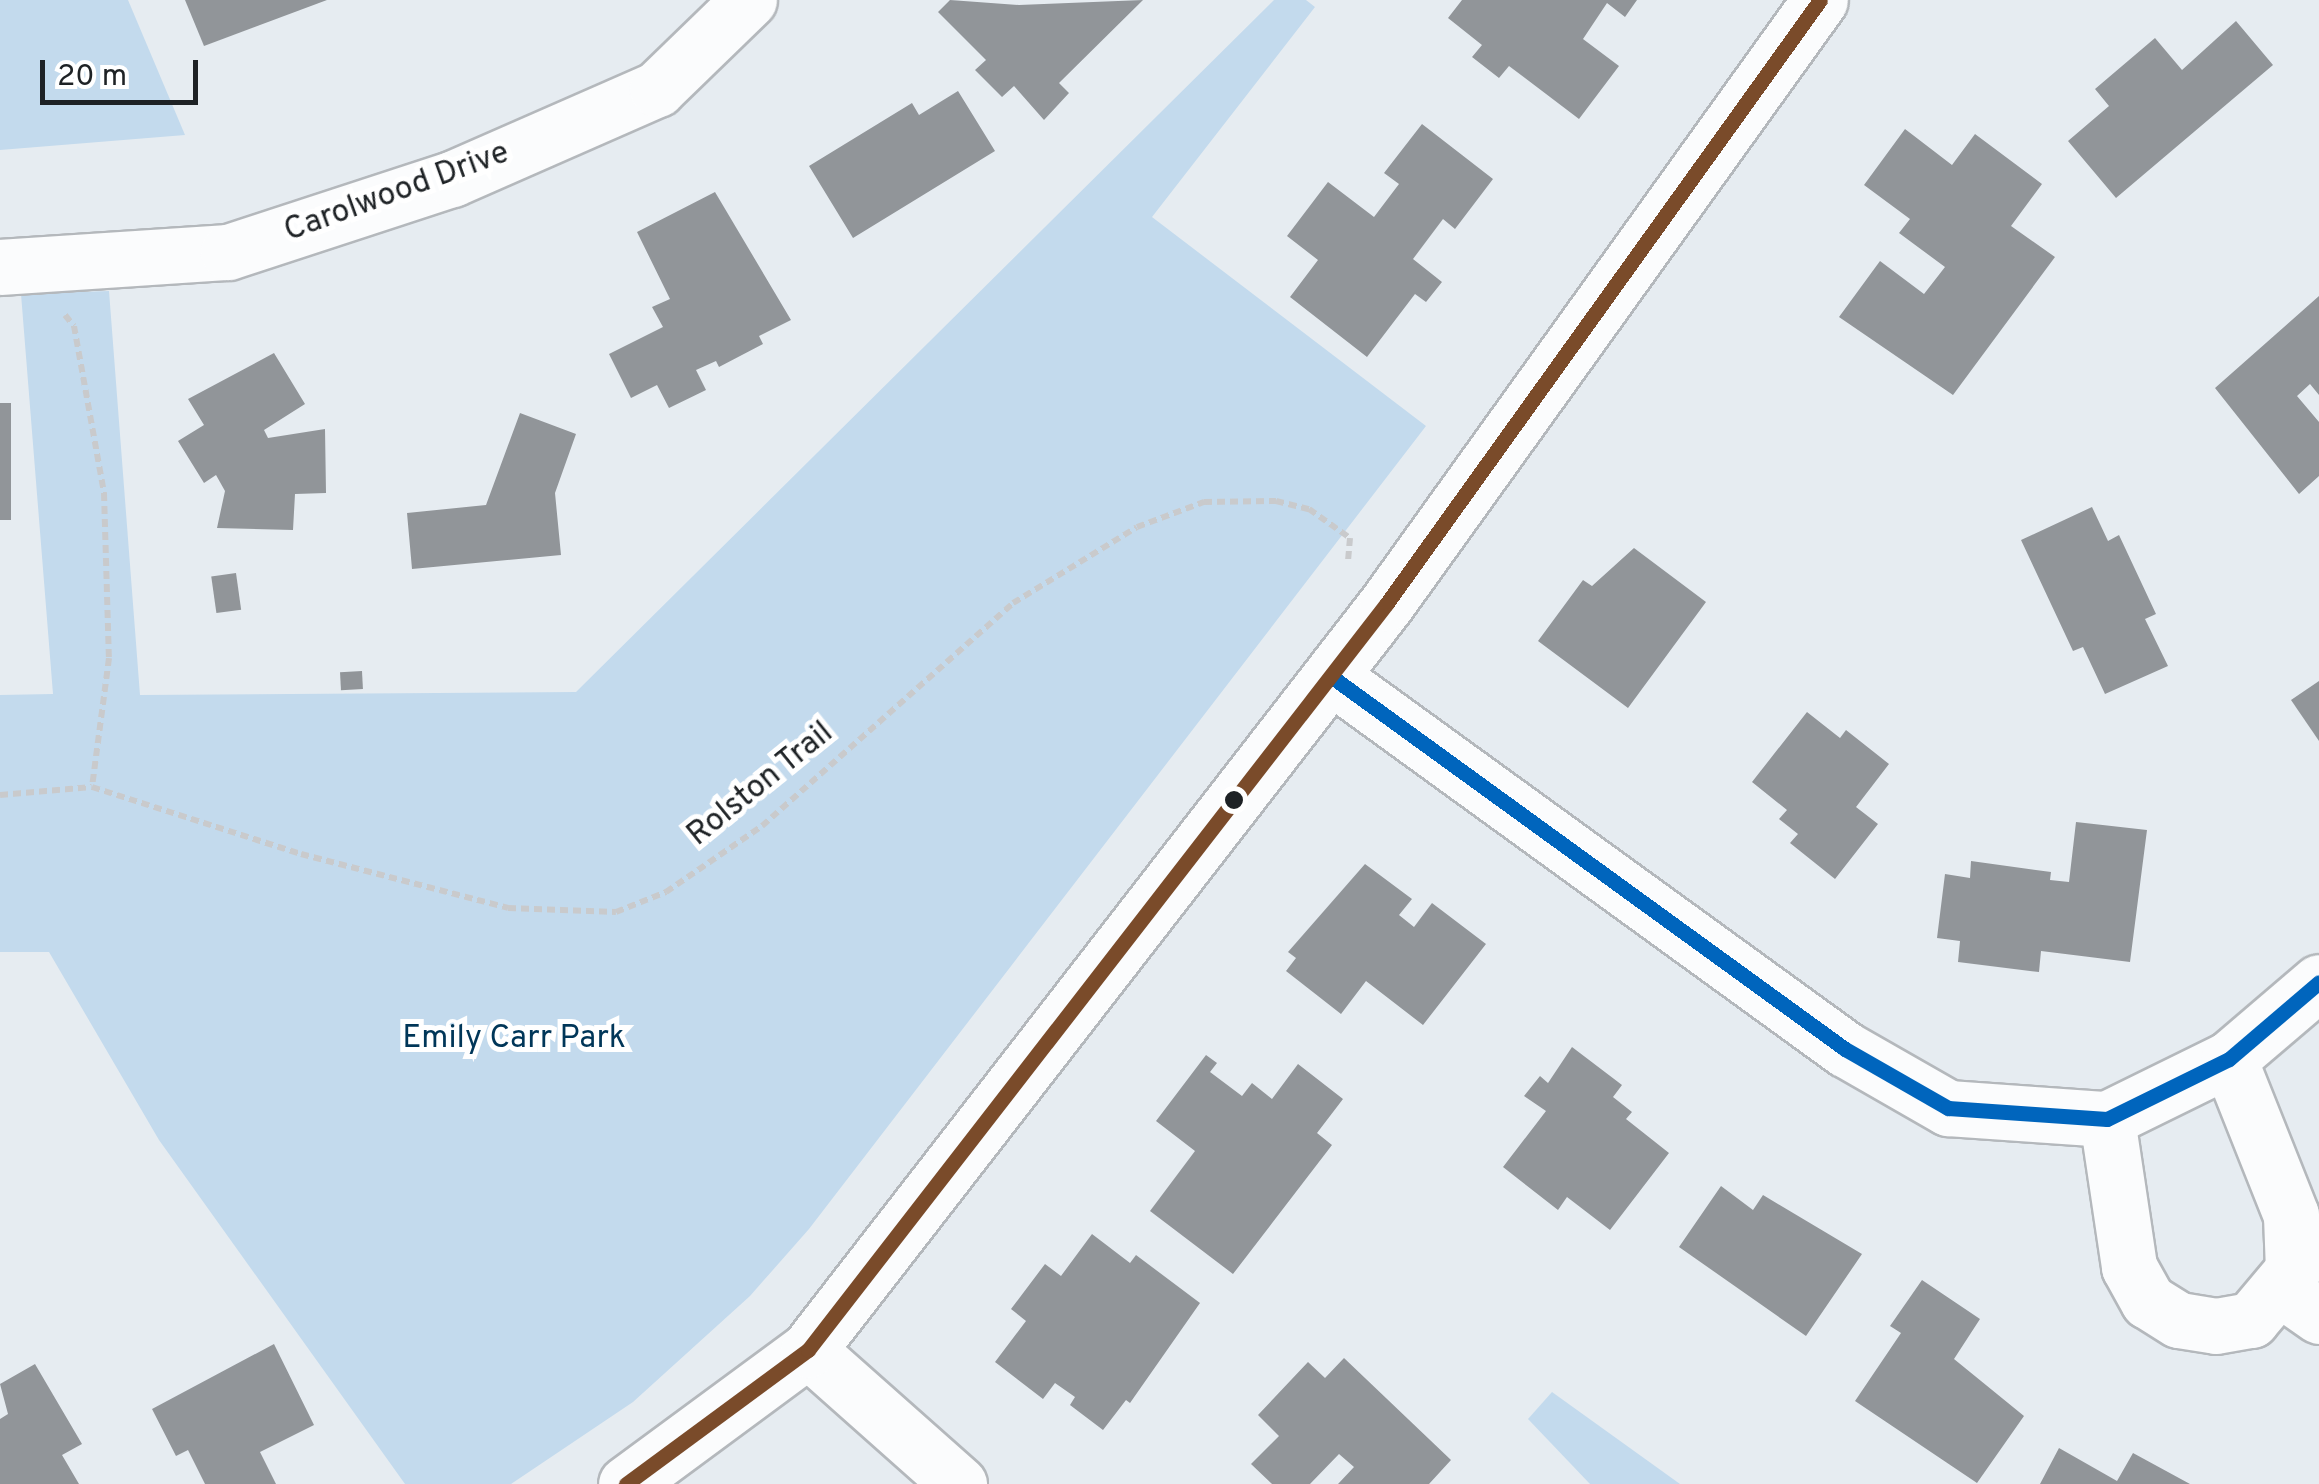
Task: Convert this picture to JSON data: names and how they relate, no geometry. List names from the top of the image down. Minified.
{"streets":{"street":["Carolwood Drive"],"path":["Rolston Trail"]},"parks":["Emily Carr Park"],"scale_bar":"20 m"}
